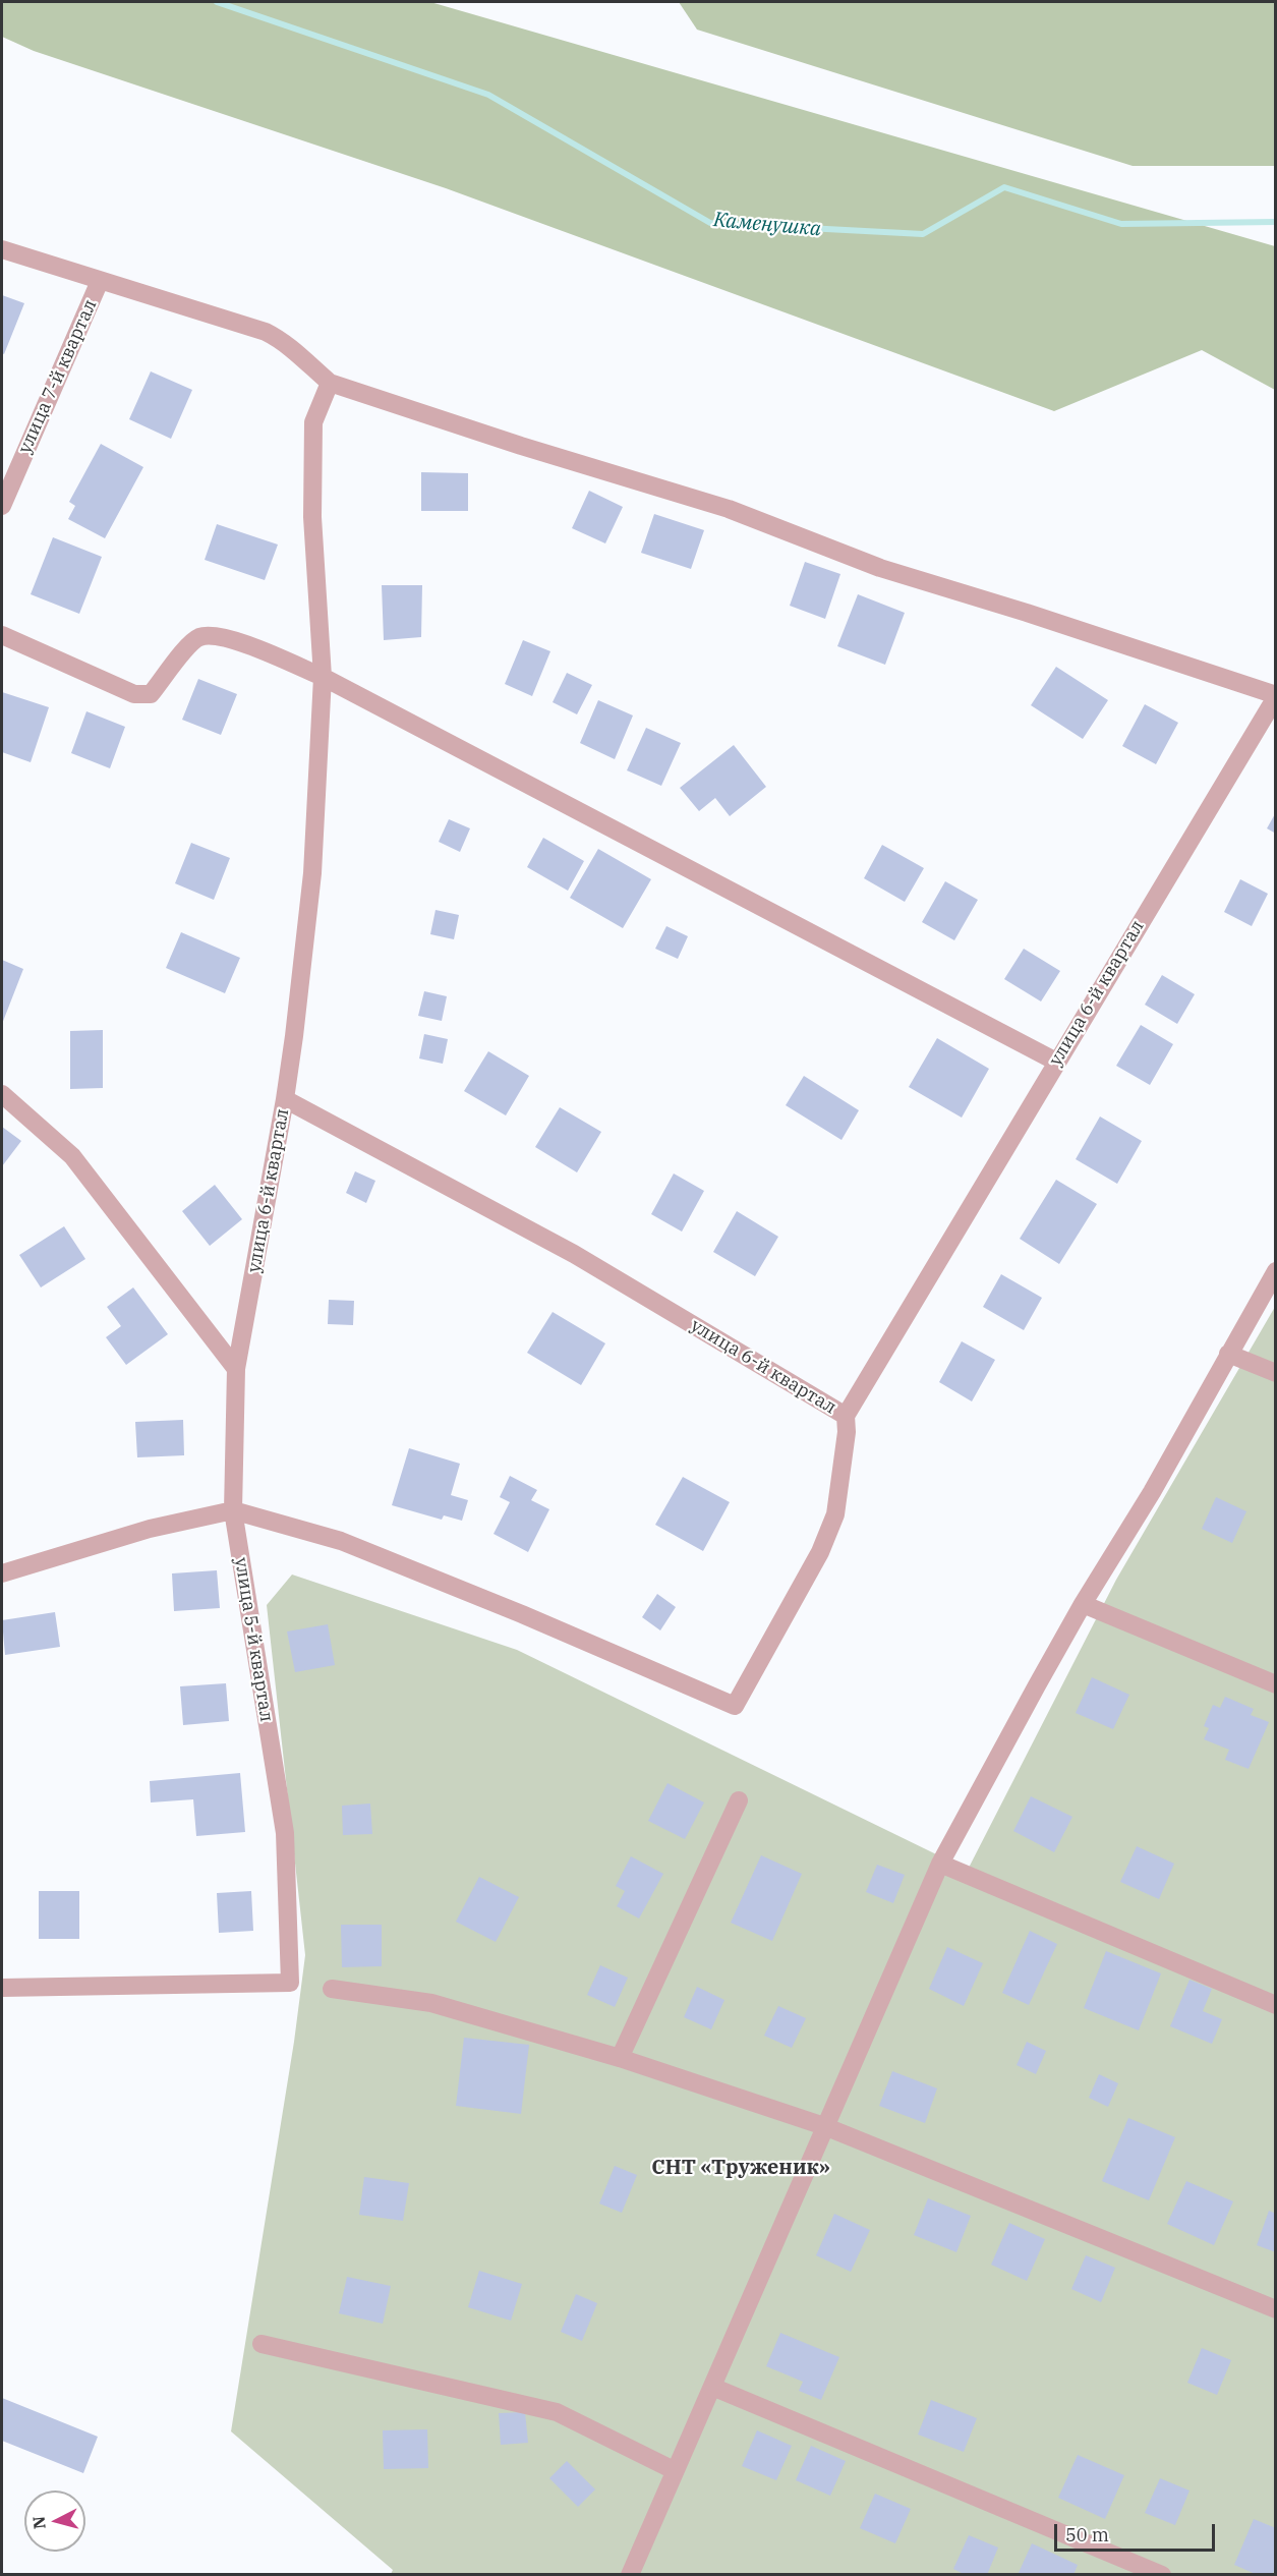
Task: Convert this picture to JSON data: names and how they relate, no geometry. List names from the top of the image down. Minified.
{"streets":{"street":["улица 7-й квартал","улица 6-й квартал","улица 5-й квартал"]},"crossings":[["улица 6-й квартал","улица 5-й квартал"]],"districts":["СНТ «Труженик»"],"water":["Каменушка"],"scale_bar":"50 m","north":"left"}
